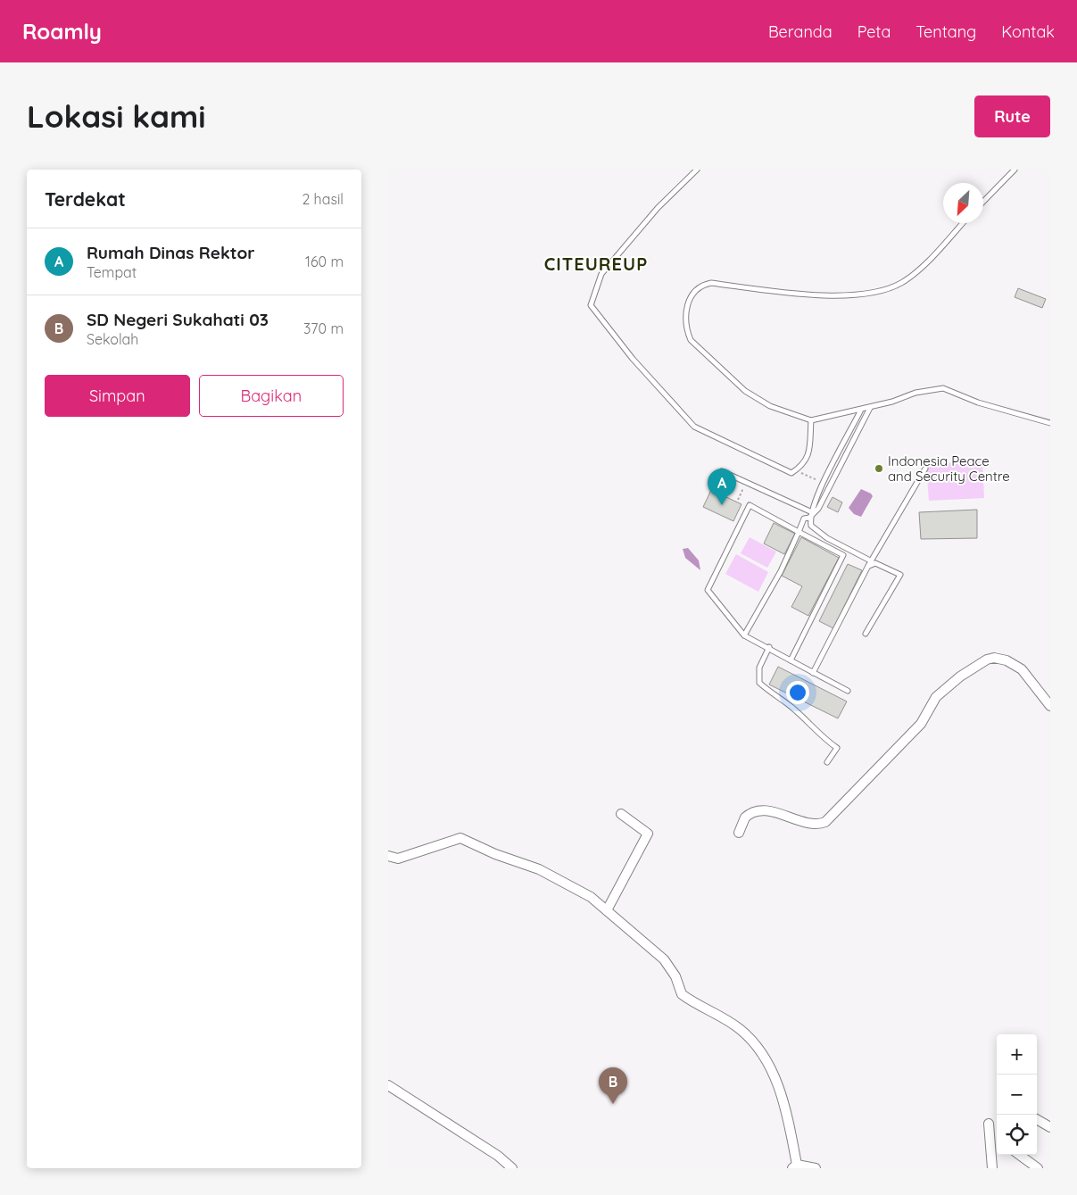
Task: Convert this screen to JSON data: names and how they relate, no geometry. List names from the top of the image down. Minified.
{"districts":["CITEUREUP"],"places":["Indonesia Peace and Security Centre"],"north":"bottom left","page":{"header":"Roamly","nav":["Beranda","Peta","Tentang","Kontak"],"buttons":["Rute",["Simpan","Bagikan"]],"title":"Lokasi kami","heading":["Terdekat","2 hasil"],"list":[{"mark":"A","name":"Rumah Dinas Rektor","note":"Tempat","value":"160 m"},{"mark":"B","name":"SD Negeri Sukahati 03","note":"Sekolah","value":"370 m"}],"pins":["A","B"],"map_buttons":["+","−"]}}
